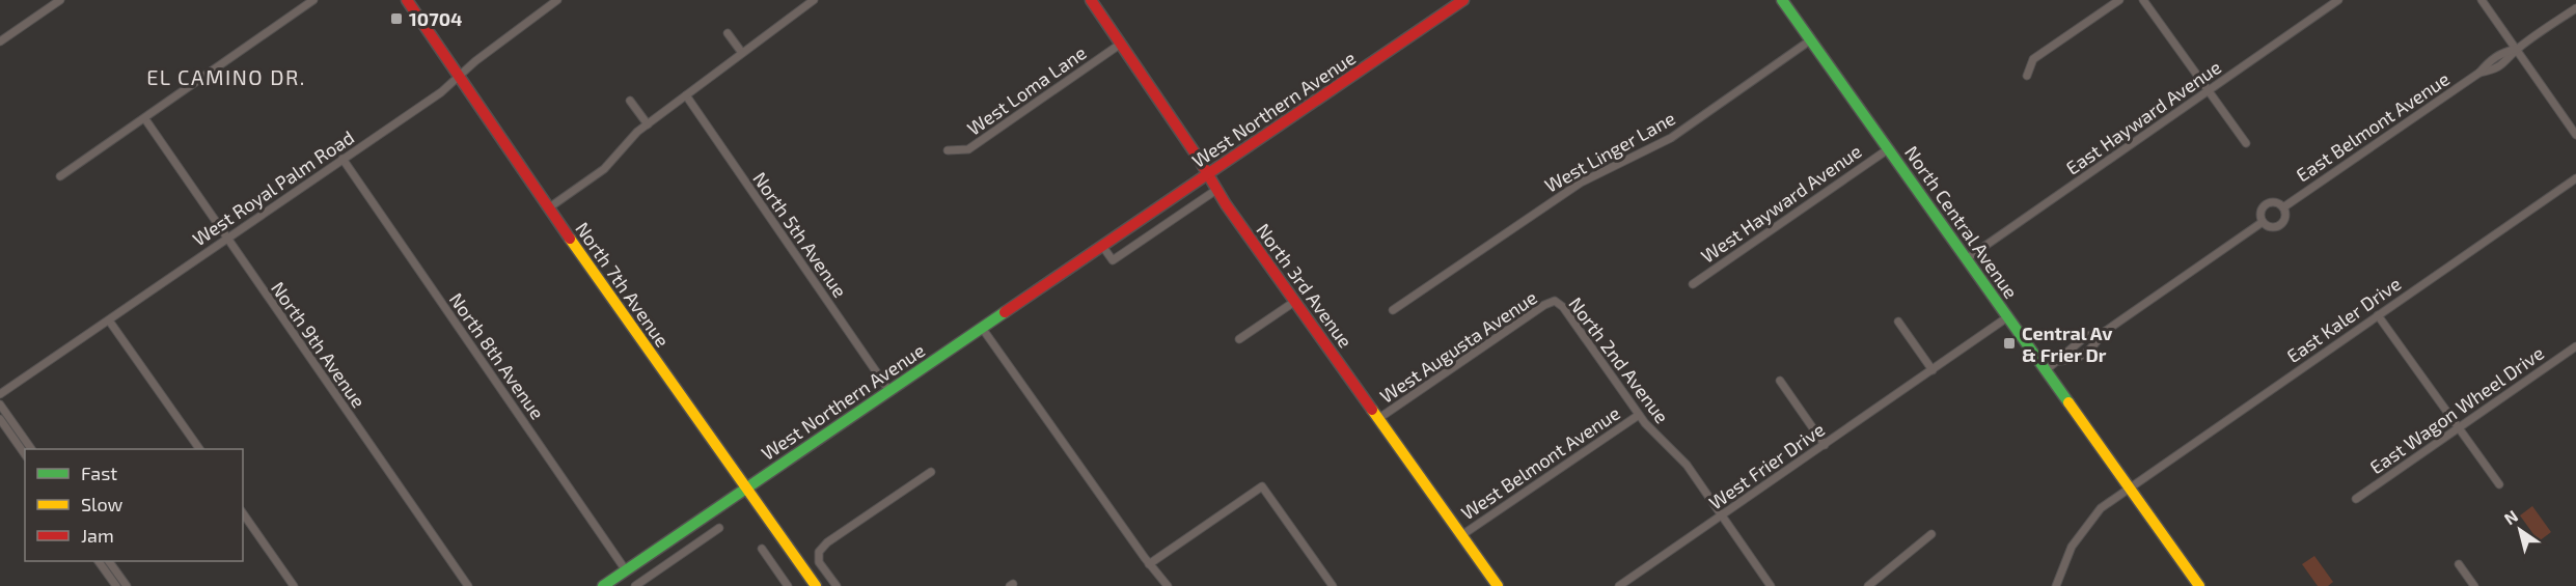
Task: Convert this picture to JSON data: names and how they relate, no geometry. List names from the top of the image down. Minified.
{"streets":{"main road":["West Northern Avenue","North Central Avenue","North 7th Avenue","North 3rd Avenue"],"street":["West Loma Lane","East Hayward Avenue","East Belmont Avenue","West Linger Lane","West Royal Palm Road","West Hayward Avenue","North 5th Avenue","East Kaler Drive","North 9th Avenue","West Augusta Avenue","North 8th Avenue","North 2nd Avenue","East Wagon Wheel Drive","West Belmont Avenue","West Frier Drive"]},"crossings":[["West Loma Lane","North 3rd Avenue"],["West Northern Avenue","North 5th Avenue"],["West Northern Avenue","North 7th Avenue"],["West Northern Avenue","North 3rd Avenue"],["West Northern Avenue","North 8th Avenue"],["East Hayward Avenue","North Central Avenue"],["East Belmont Avenue","North Central Avenue"],["West Linger Lane","North Central Avenue"],["West Royal Palm Road","North 7th Avenue"],["West Royal Palm Road","North 9th Avenue"],["West Royal Palm Road","North 8th Avenue"],["West Hayward Avenue","North Central Avenue"],["North Central Avenue","East Kaler Drive"],["North Central Avenue","West Frier Drive"],["North 3rd Avenue","West Augusta Avenue"],["North 3rd Avenue","West Belmont Avenue"],["West Augusta Avenue","North 2nd Avenue"],["North 2nd Avenue","West Belmont Avenue"],["North 2nd Avenue","West Frier Drive"]],"districts":["EL CAMINO DR."],"places":{"transit":["10704","Central Av & Frier Dr"]},"legend":["Fast","Slow","Jam"],"north":"top left"}
